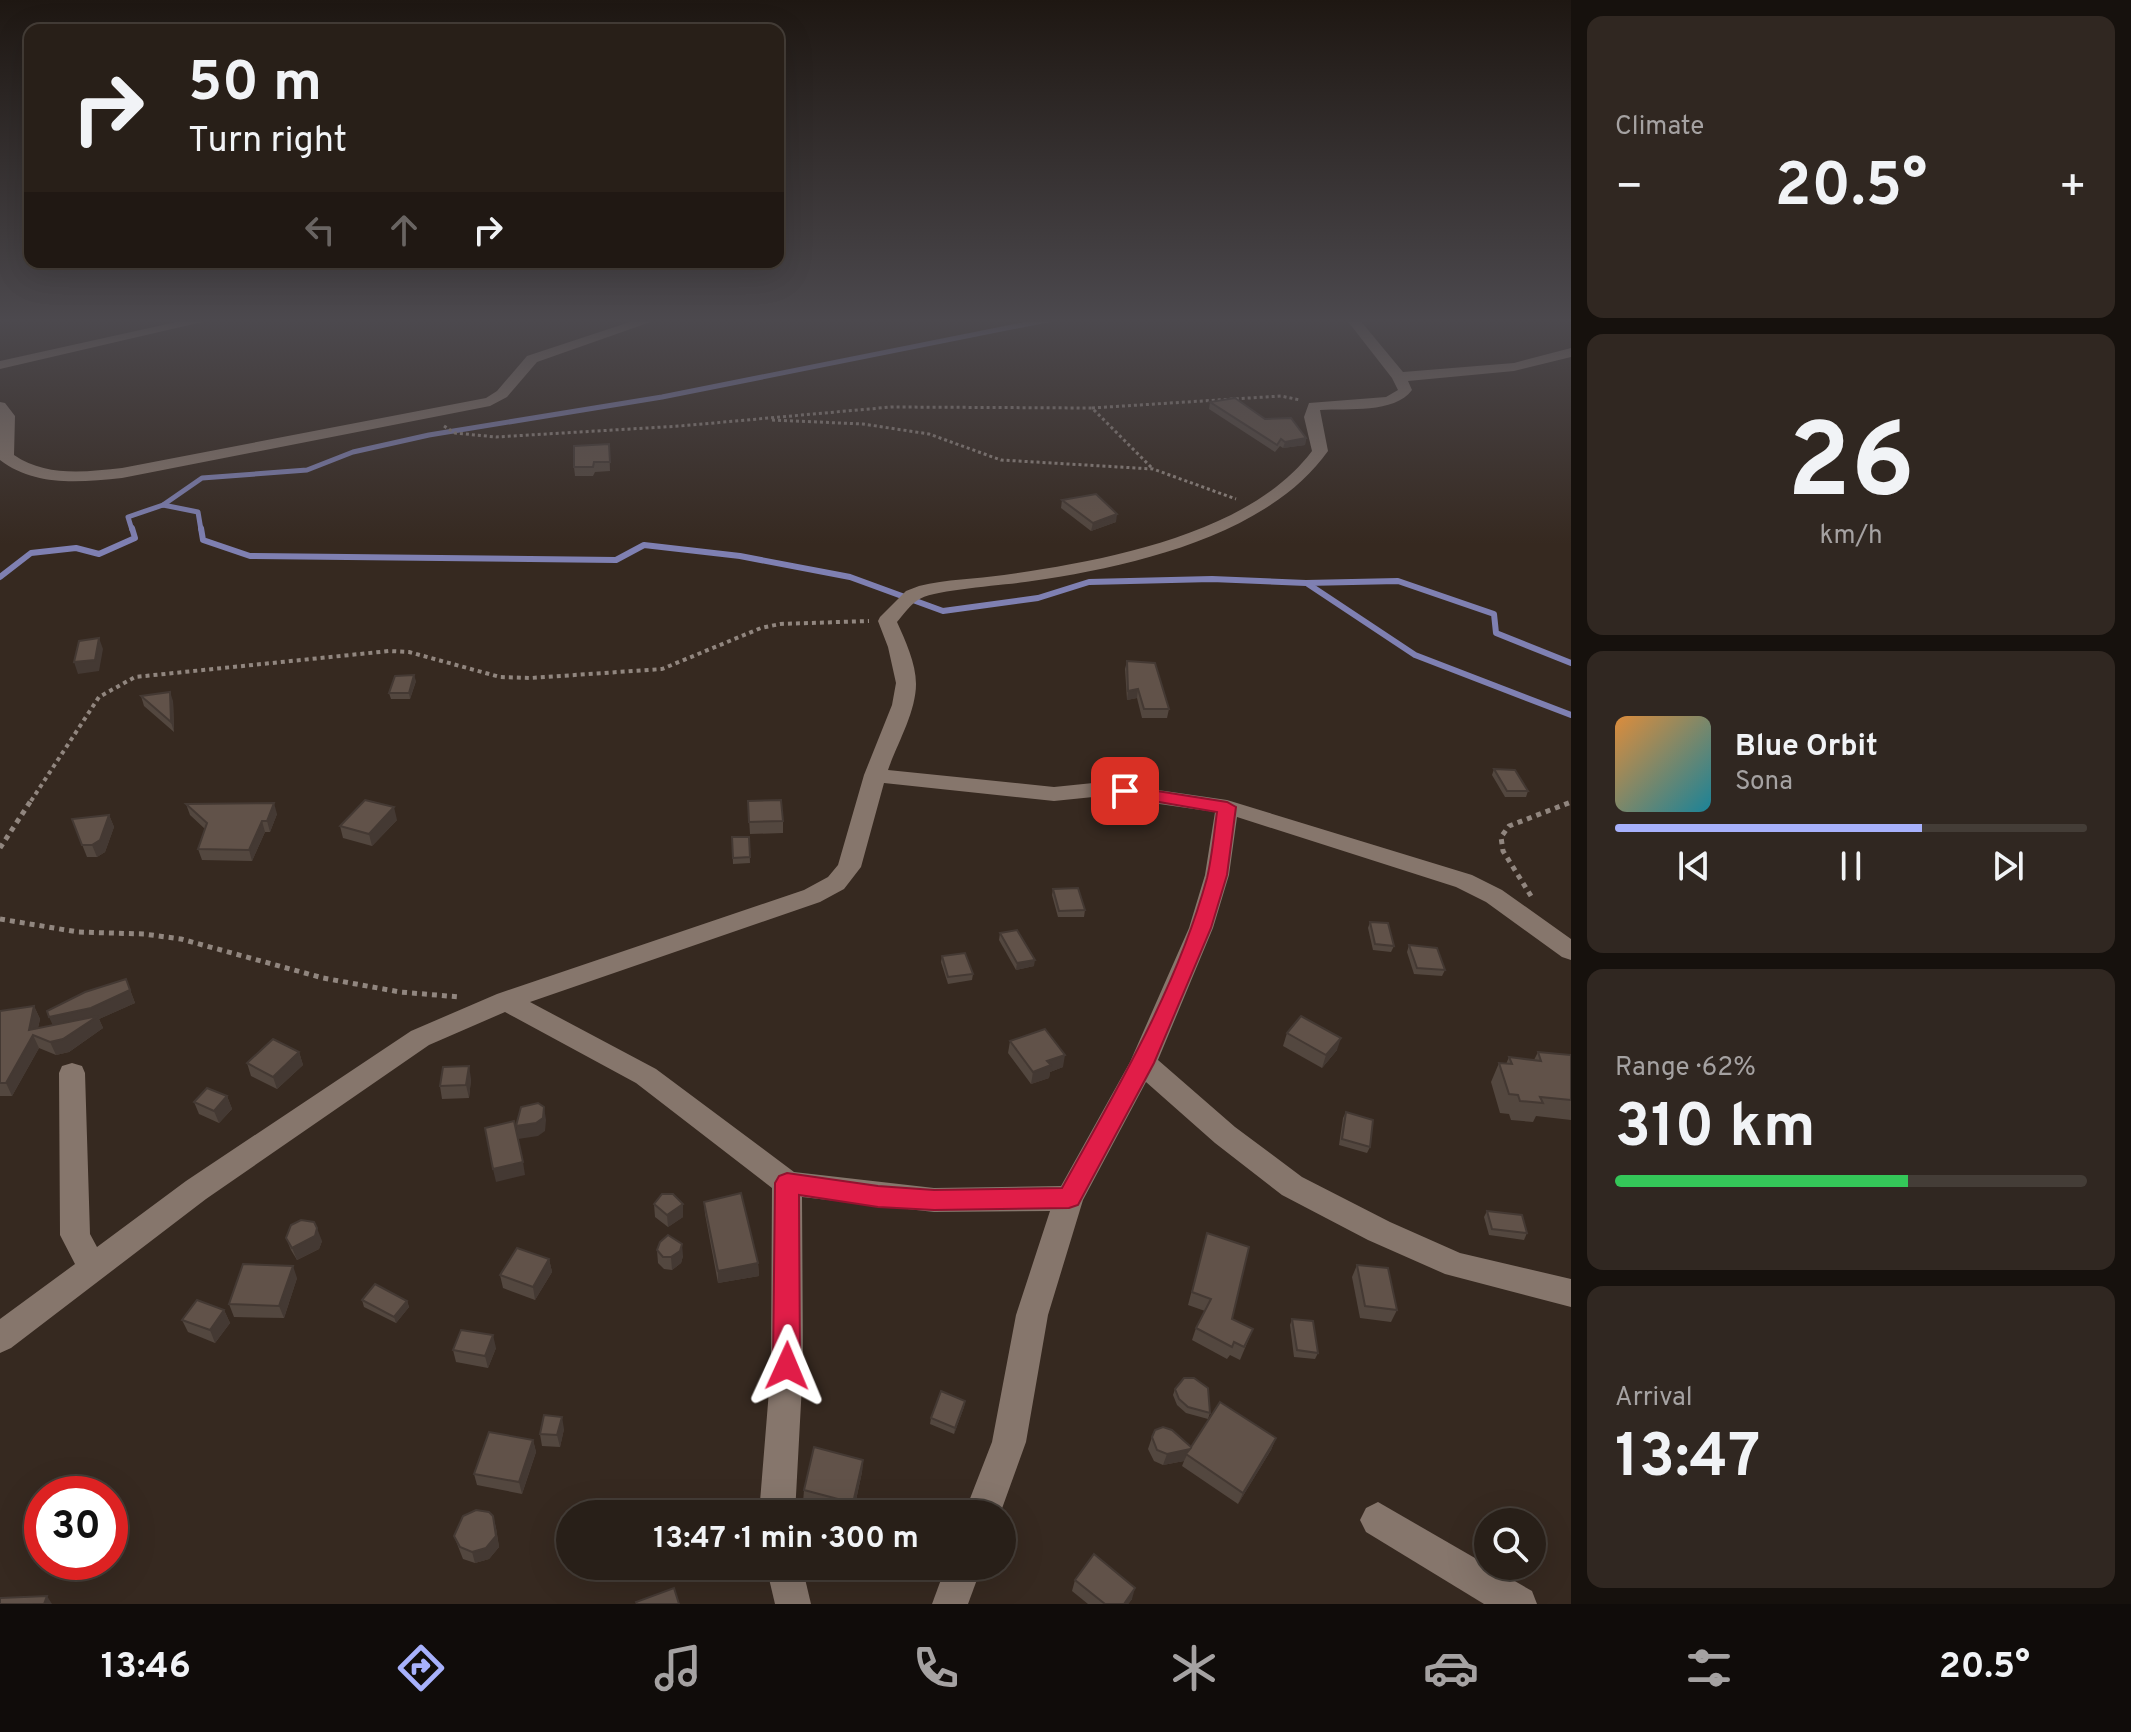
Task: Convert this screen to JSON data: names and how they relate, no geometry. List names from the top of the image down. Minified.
{"page":{"tile":["Climate",["26","km/h"],["Range · 62%","310 km"],["Arrival","13:47"]],"turn":["50 m","Turn right"],"heat":["−","20.5°","+"],"song":["Blue Orbit","Sona"],"limit":"30","trip":"13:47 · 1 min · 300 m","tabs":["13:46","20.5°"]}}
